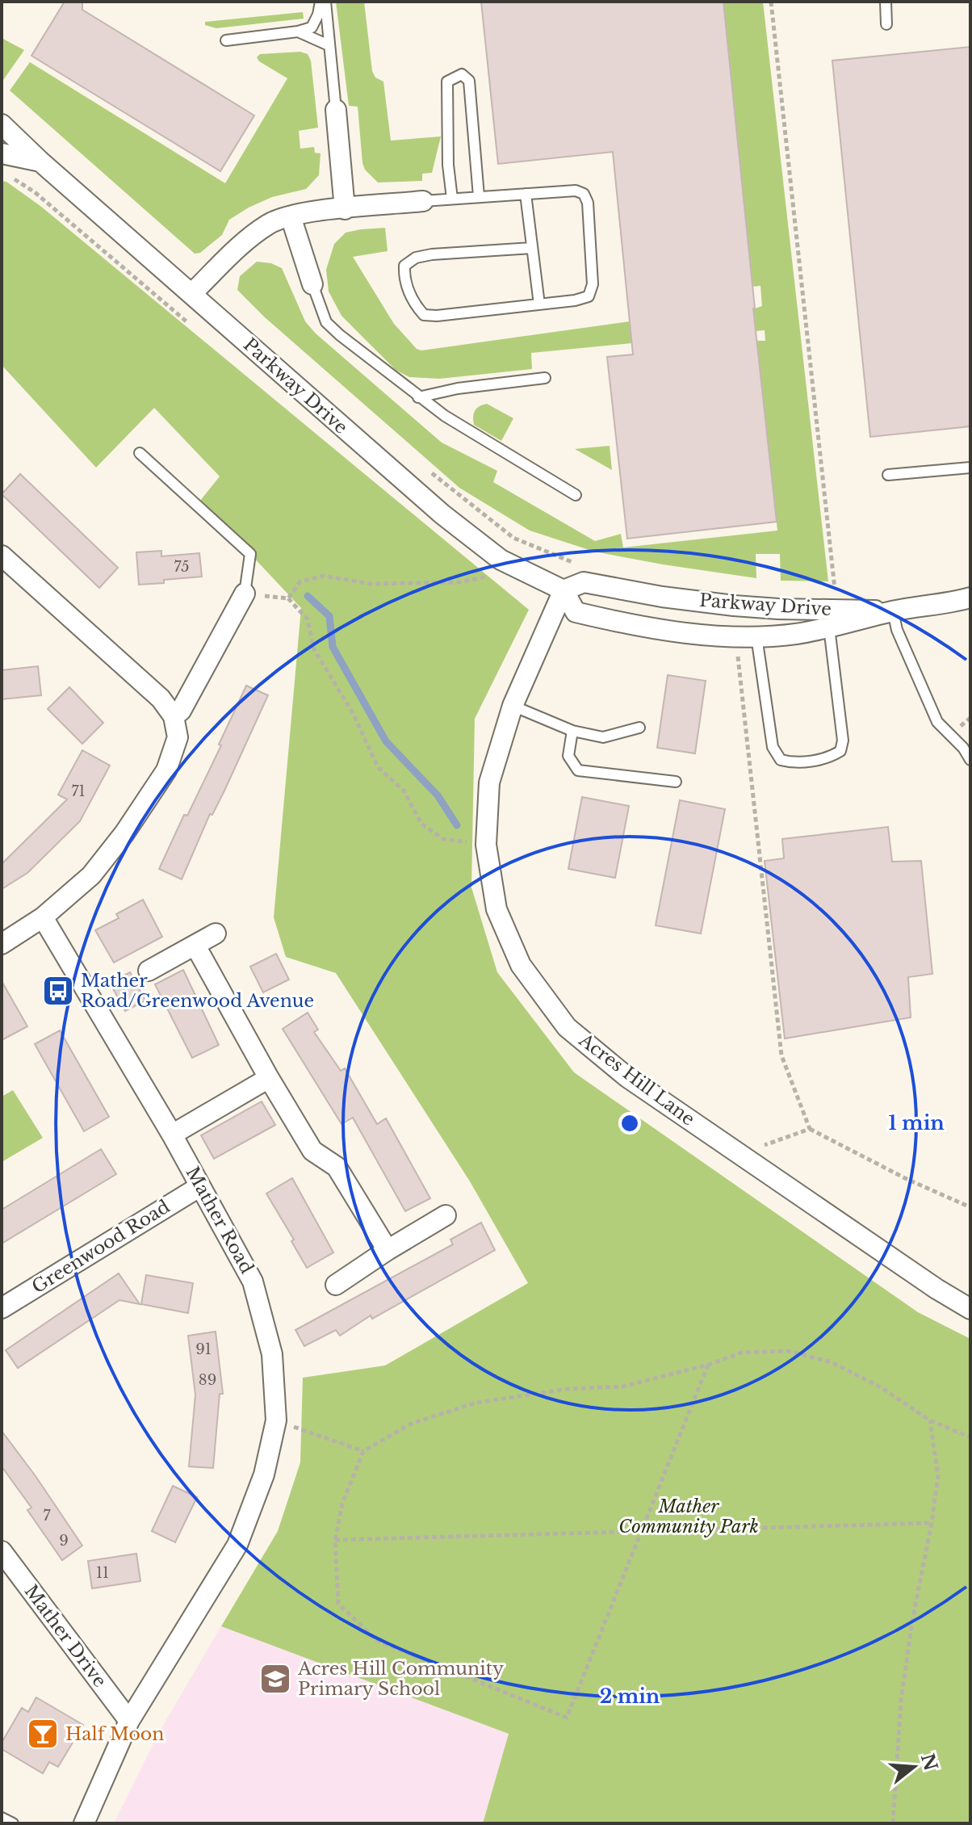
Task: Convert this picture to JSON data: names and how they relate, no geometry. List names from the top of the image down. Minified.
{"streets":{"street":["Parkway Drive","Acres Hill Lane","Mather Road","Greenwood Road","Mather Drive"]},"crossings":[["Parkway Drive","Acres Hill Lane"],["Mather Road","Greenwood Road"],["Mather Road","Mather Drive"]],"parks":["Mather Community Park"],"places":{"bus stop":["Mather Road/Greenwood Avenue"],"school or university":["Acres Hill Community Primary School"],"bar":["Half Moon"]},"house_numbers":["75","71","91","89","7","9","11"],"north":"right","rings":["1 min","2 min"]}
